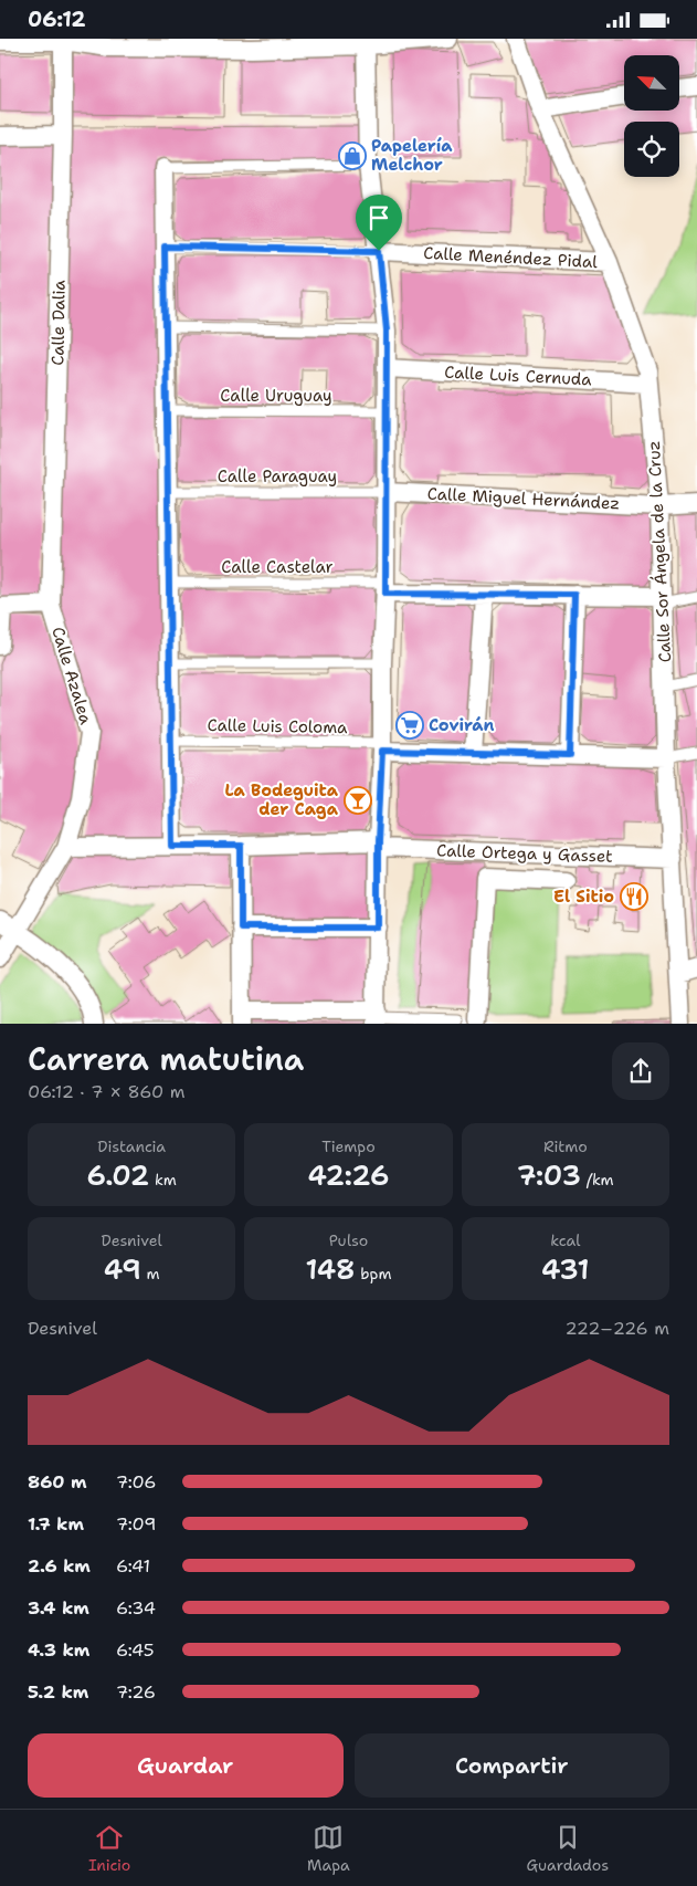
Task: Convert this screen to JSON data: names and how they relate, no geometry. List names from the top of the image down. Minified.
{"streets":{"street":["Calle Menéndez Pidal","Calle Dalia","Calle Luis Cernuda","Calle Miguel Hernández","Calle Sor Ángela de la Cruz","Calle Azalea","Calle Ortega y Gasset"],"lane":["Calle Uruguay","Calle Paraguay","Calle Castelar","Calle Luis Coloma"]},"crossings":[["Calle Menéndez Pidal","Calle Sor Ángela de la Cruz"],["Calle Dalia","Calle Azalea"],["Calle Luis Cernuda","Calle Sor Ángela de la Cruz"],["Calle Paraguay","Calle Miguel Hernández"],["Calle Miguel Hernández","Calle Sor Ángela de la Cruz"],["Calle Sor Ángela de la Cruz","Calle Ortega y Gasset"],["Calle Azalea","Calle Ortega y Gasset"]],"places":{"shop":["Papelería Melchor"],"supermarket":["Covirán"],"bar":["La Bodeguita der Caga"],"restaurant":["El Sitio"]},"north":"top left","page":{"status":"06:12","heading":["Carrera matutina","06:12 · 7 × 860 m"],"stats":[["Distancia","6.02 km"],["Tiempo","42:26"],["Ritmo","7:03 /km"],["Desnivel","49 m"],["Pulso","148 bpm"],["kcal","431"]],"chart":["Desnivel","222–226 m"],"list":[{"name":"860 m","note":"7:06"},{"name":"1.7 km","note":"7:09"},{"name":"2.6 km","note":"6:41"},{"name":"3.4 km","note":"6:34"},{"name":"4.3 km","note":"6:45"},{"name":"5.2 km","note":"7:26"}],"buttons":["Guardar","Compartir"],"tabs":["Inicio","Mapa","Guardados"]}}
